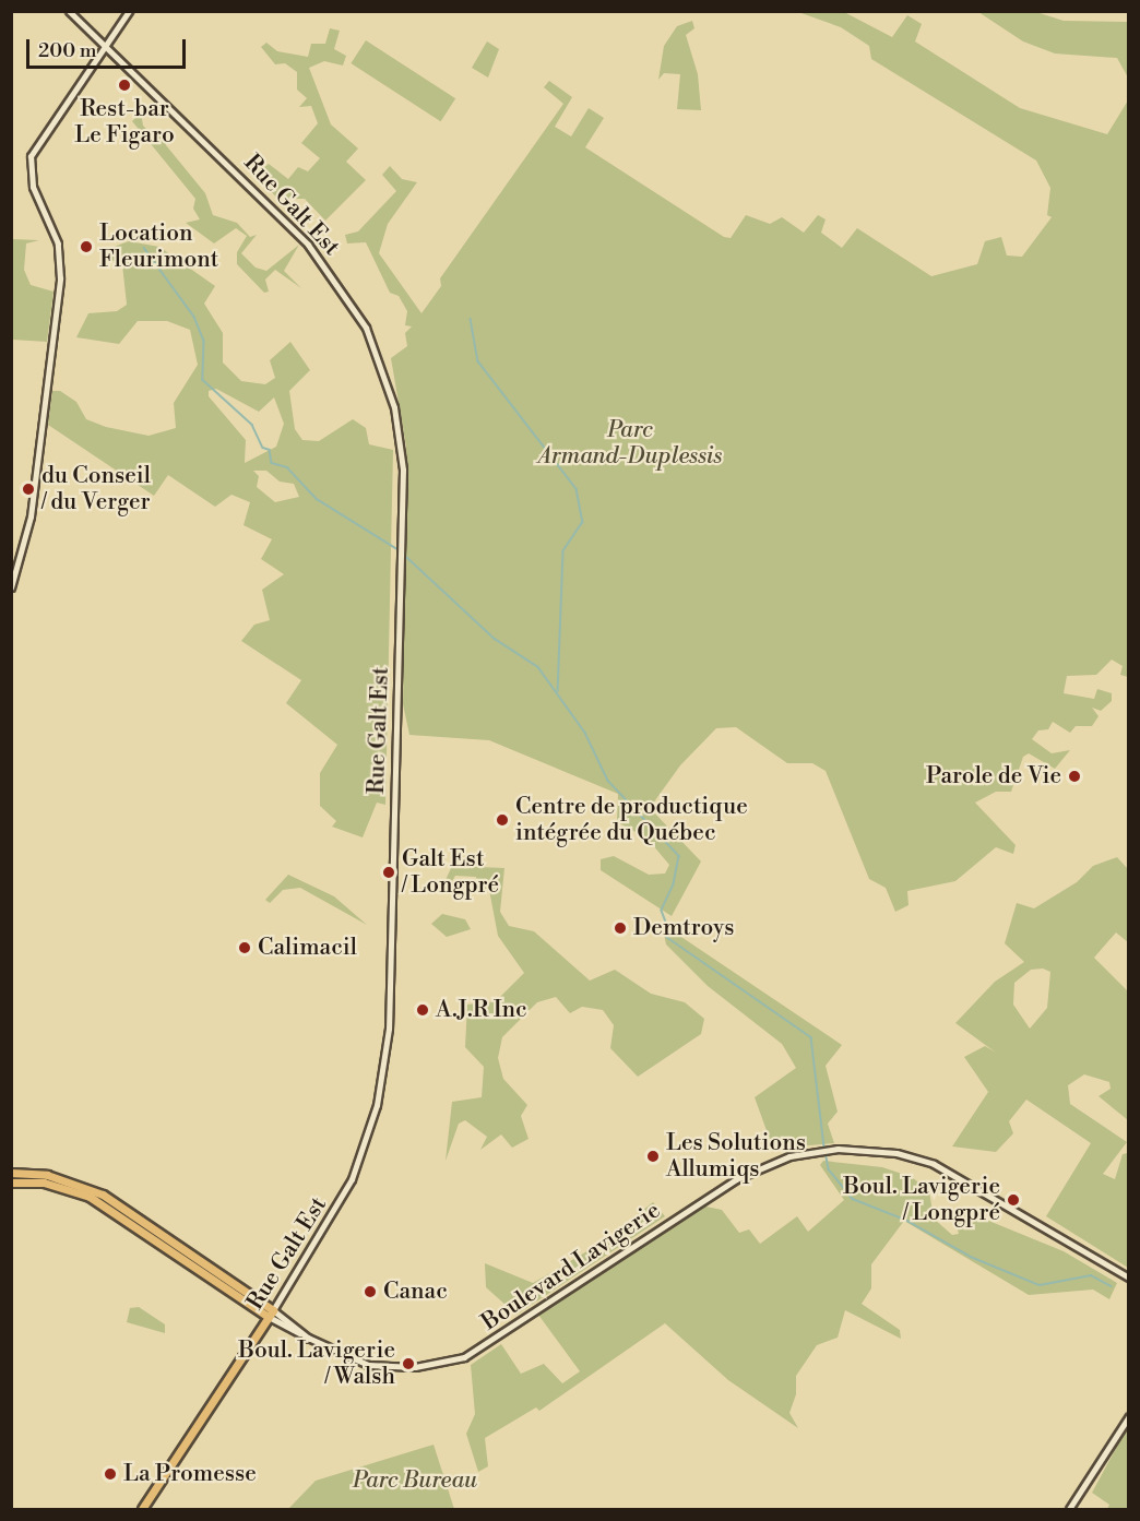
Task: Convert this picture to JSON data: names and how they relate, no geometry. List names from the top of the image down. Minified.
{"streets":{"main road":["Rue Galt Est","Boulevard Lavigerie"]},"crossings":[["Rue Galt Est","Boulevard Lavigerie"]],"parks":["Parc Armand-Duplessis","Parc Bureau"],"places":["Rest-bar Le Figaro","Location Fleurimont","du Conseil / du Verger","Parole de Vie","Centre de productique intégrée du Québec","Galt Est / Longpré","Demtroys","Calimacil","A.J.R Inc","Les Solutions Allumiqs","Boul. Lavigerie / Longpré","Canac","Boul. Lavigerie / Walsh","La Promesse"],"scale_bar":"200 m"}
